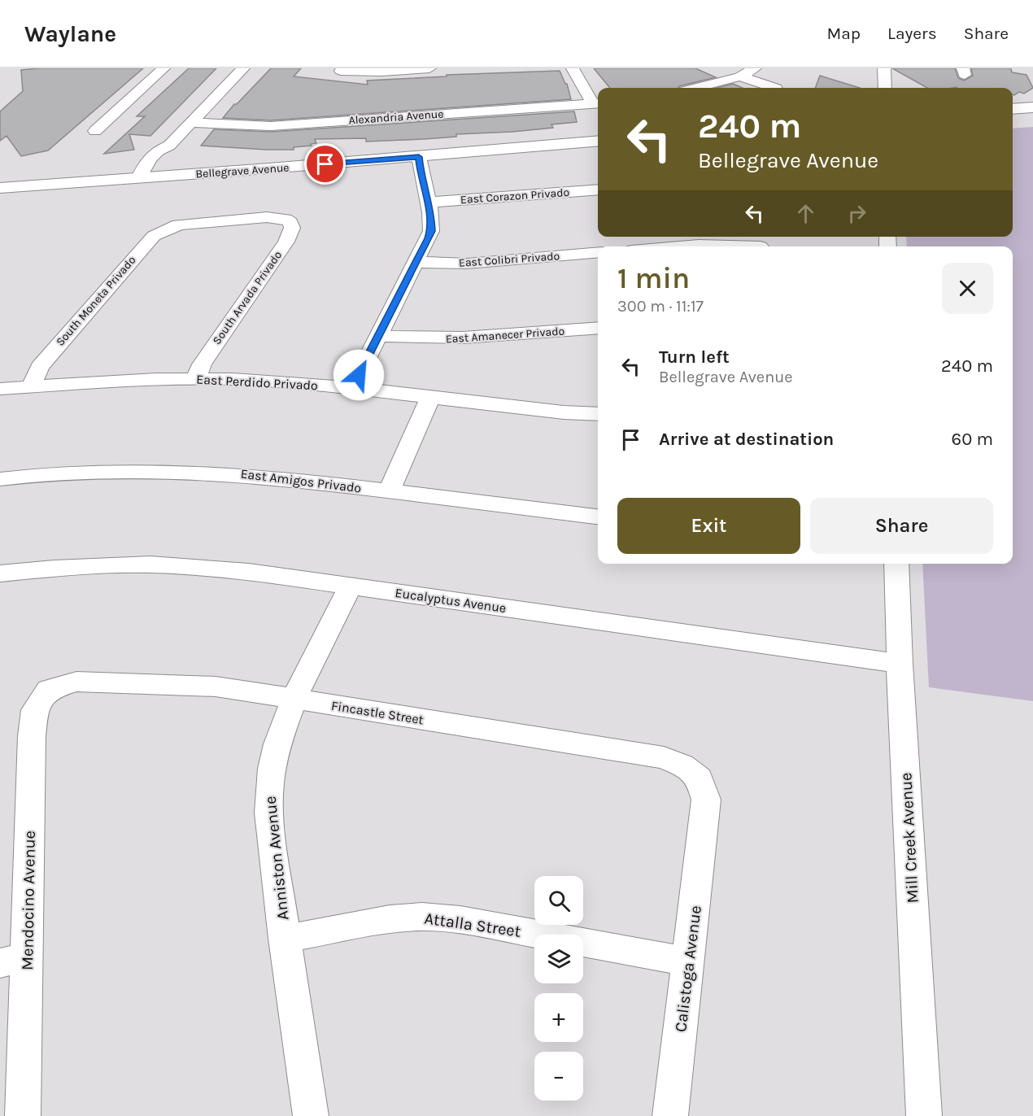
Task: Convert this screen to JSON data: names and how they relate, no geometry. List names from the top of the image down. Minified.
{"streets":{"main road":["Bellegrave Avenue"],"street":["Alexandria Avenue","East Corazon Privado","East Colibri Privado","South Arvada Privado","South Moneta Privado","East Amanecer Privado","East Perdido Privado","East Amigos Privado","Eucalyptus Avenue","Fincastle Street","Mill Creek Avenue","Anniston Avenue","Mendocino Avenue","Attalla Street","Calistoga Avenue"]},"crossings":[["South Arvada Privado","South Moneta Privado"],["South Arvada Privado","East Perdido Privado"],["South Moneta Privado","East Perdido Privado"],["Eucalyptus Avenue","Mill Creek Avenue"],["Eucalyptus Avenue","Anniston Avenue"],["Fincastle Street","Anniston Avenue"],["Fincastle Street","Mendocino Avenue"],["Fincastle Street","Calistoga Avenue"],["Anniston Avenue","Attalla Street"],["Attalla Street","Calistoga Avenue"]],"page":{"header":"Waylane","nav":["Map","Layers","Share"],"turn":["240 m","Bellegrave Avenue"],"heading":["1 min","300 m · 11:17"],"list":[{"name":"Turn left","note":"Bellegrave Avenue","value":"240 m"},{"name":"Arrive at destination","value":"60 m"}],"buttons":["Exit","Share"],"map_buttons":["+","−"]}}
